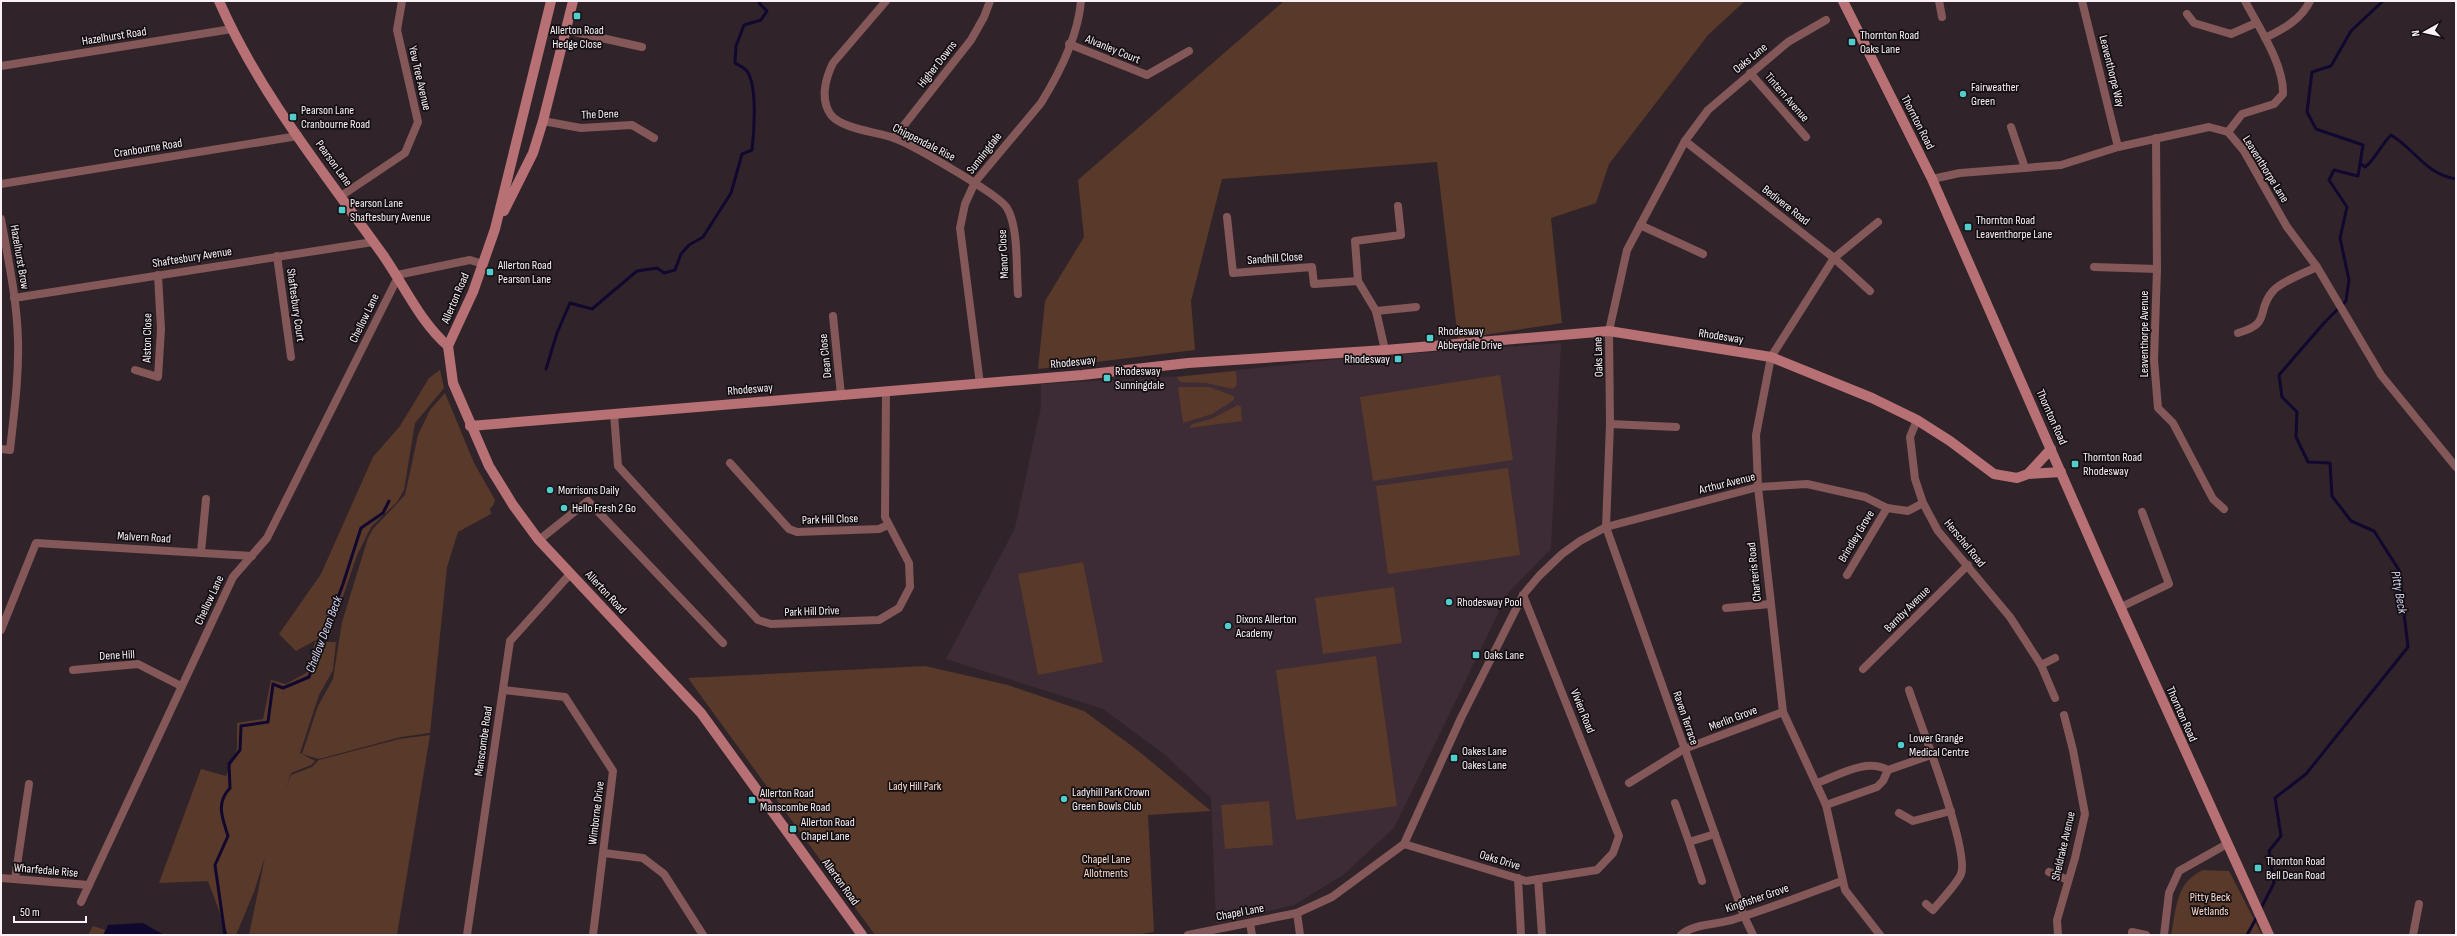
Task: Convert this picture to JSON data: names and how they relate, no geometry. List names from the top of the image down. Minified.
{"streets":{"street":["Hazelhurst Road","Alvanley Court","Oaks Lane","Higher Downs","Leaventhorpe Way","Yew Tree Avenue","Tintern Avenue","The Dene","Thornton Road","Chippendale Rise","Cranbourne Road","Sunningdale","Pearson Lane","Leaventhorpe Lane","Bedivere Road","Manor Close","Hazelhurst Brow","Shaftesbury Avenue","Sandhill Close","Allerton Road","Shaftesbury Court","Chellow Lane","Leaventhorpe Avenue","Rhodesway","Alston Close","Dean Close","Arthur Avenue","Park Hill Close","Brindley Grove","Malvern Road","Herschel Road","Charteris Road","Barnby Avenue","Park Hill Drive","Dene Hill","Vivien Road","Raven Terrace","Merlin Grove","Manscombe Road","Wimborne Drive","Sheldrake Avenue","Oaks Drive","Wharfedale Rise","Kingfisher Grove","Chapel Lane"]},"crossings":[["Hazelhurst Road","Pearson Lane"],["Alvanley Court","Sunningdale"],["Oaks Lane","Tintern Avenue"],["Oaks Lane","Bedivere Road"],["Oaks Lane","Rhodesway"],["Oaks Lane","Arthur Avenue"],["Oaks Lane","Raven Terrace"],["Higher Downs","Chippendale Rise"],["Leaventhorpe Way","Leaventhorpe Lane"],["Yew Tree Avenue","Pearson Lane"],["The Dene","Allerton Road"],["Thornton Road","Leaventhorpe Lane"],["Thornton Road","Rhodesway"],["Chippendale Rise","Sunningdale"],["Chippendale Rise","Manor Close"],["Cranbourne Road","Pearson Lane"],["Sunningdale","Manor Close"],["Sunningdale","Rhodesway"],["Pearson Lane","Shaftesbury Avenue"],["Pearson Lane","Allerton Road"],["Pearson Lane","Chellow Lane"],["Leaventhorpe Lane","Leaventhorpe Avenue"],["Bedivere Road","Charteris Road"],["Hazelhurst Brow","Shaftesbury Avenue"],["Shaftesbury Avenue","Shaftesbury Court"],["Shaftesbury Avenue","Alston Close"],["Allerton Road","Rhodesway"],["Allerton Road","Manscombe Road"],["Chellow Lane","Malvern Road"],["Chellow Lane","Dene Hill"],["Chellow Lane","Wharfedale Rise"],["Rhodesway","Dean Close"],["Rhodesway","Herschel Road"],["Rhodesway","Charteris Road"],["Rhodesway","Park Hill Drive"],["Arthur Avenue","Brindley Grove"],["Arthur Avenue","Herschel Road"],["Arthur Avenue","Charteris Road"],["Arthur Avenue","Raven Terrace"],["Park Hill Close","Park Hill Drive"],["Herschel Road","Barnby Avenue"],["Charteris Road","Merlin Grove"],["Charteris Road","Kingfisher Grove"],["Vivien Road","Oaks Drive"],["Raven Terrace","Merlin Grove"],["Raven Terrace","Kingfisher Grove"],["Manscombe Road","Wimborne Drive"]],"water":["Pitty Beck","Chellow Dean Beck"],"parks":["Lady Hill Park","Chapel Lane Allotments","Pitty Beck Wetlands"],"places":{"transit":["Allerton Road Hedge Close","Thornton Road Oaks Lane","Pearson Lane Cranbourne Road","Pearson Lane Shaftesbury Avenue","Thornton Road Leaventhorpe Lane","Allerton Road Pearson Lane","Rhodesway Abbeydale Drive","Rhodesway","Rhodesway Sunningdale","Thornton Road Rhodesway","Oaks Lane","Oakes Lane Oakes Lane","Allerton Road Manscombe Road","Allerton Road Chapel Lane","Thornton Road Bell Dean Road"],"other":["Fairweather Green","Morrisons Daily","Hello Fresh 2 Go","Rhodesway Pool","Dixons Allerton Academy","Lower Grange Medical Centre","Ladyhill Park Crown Green Bowls Club"]},"scale_bar":"50 m","north":"left"}
